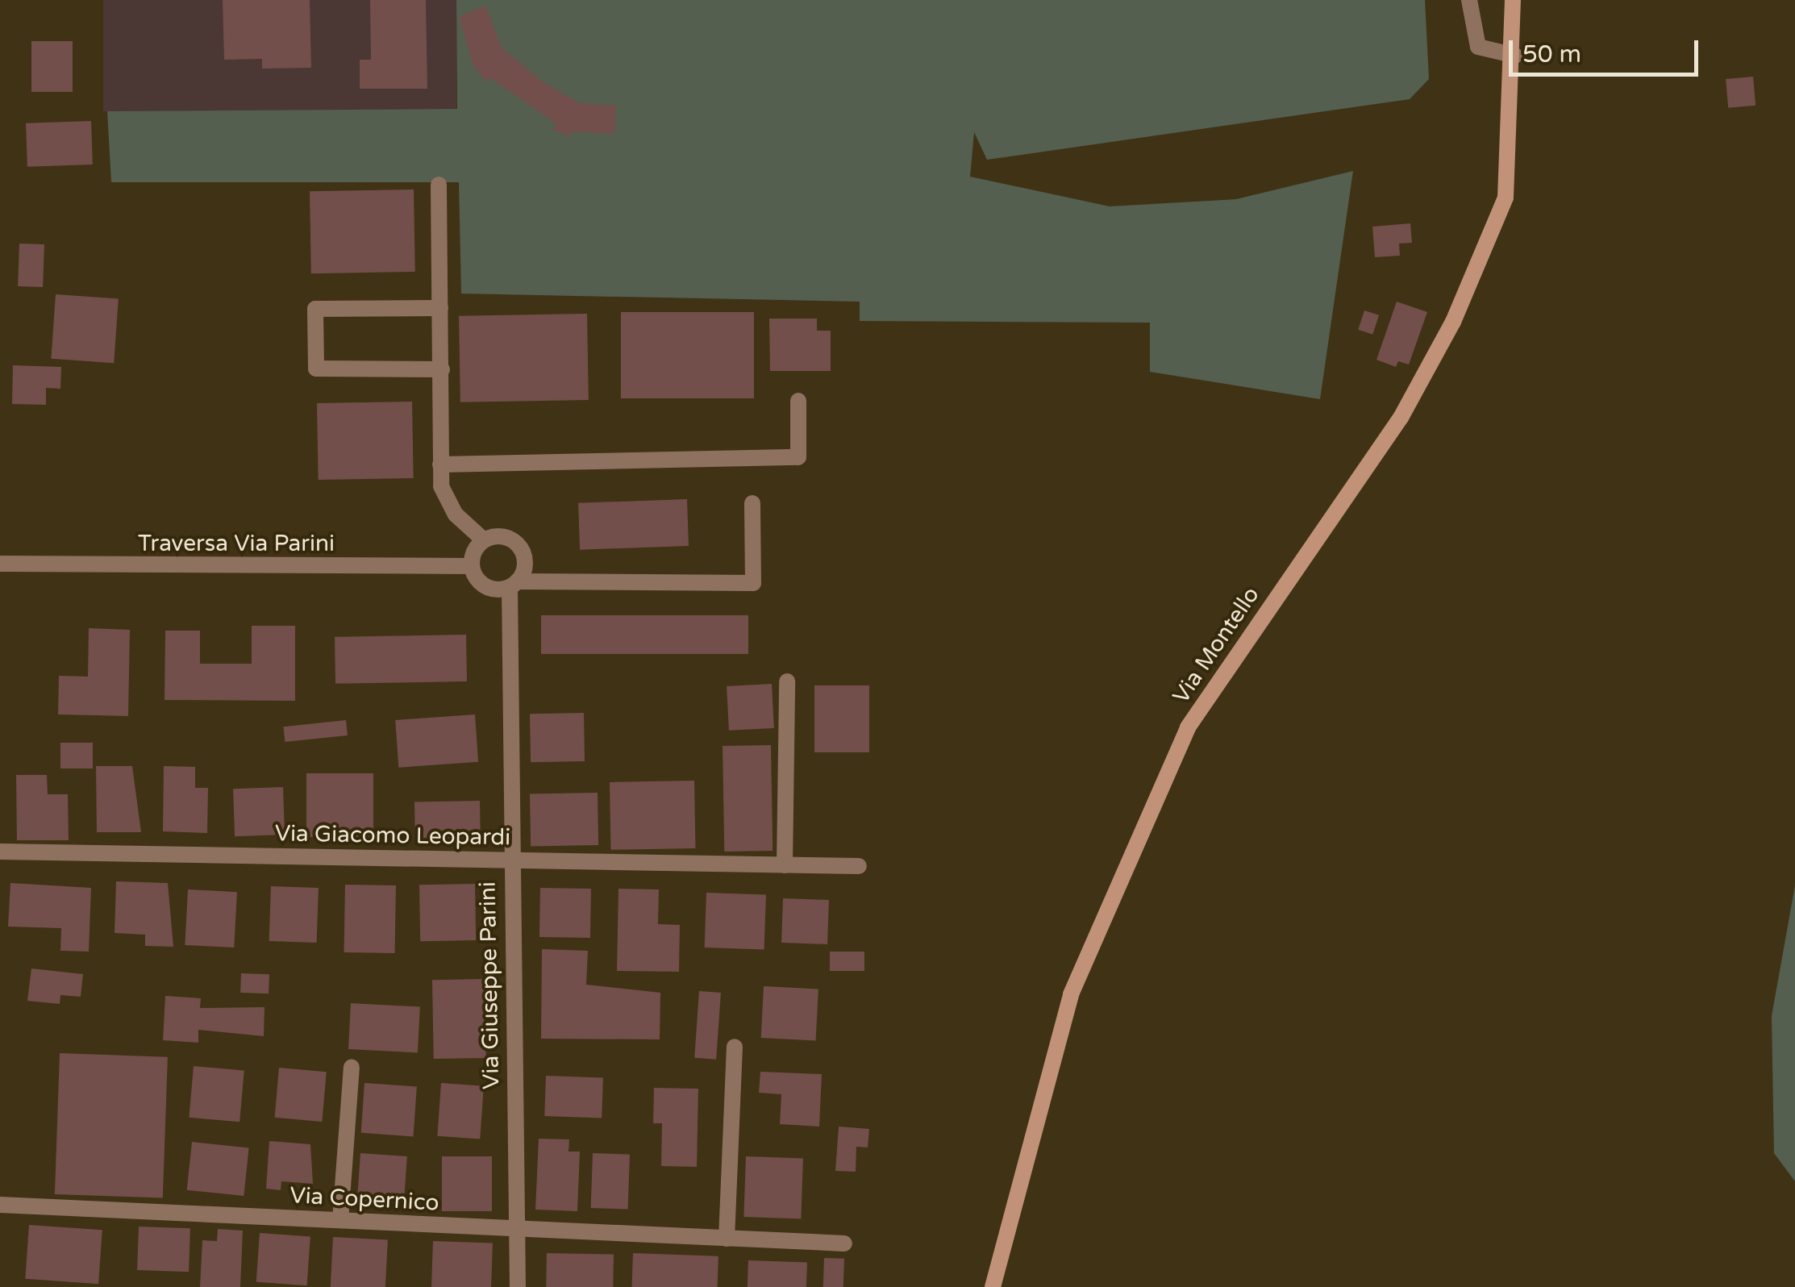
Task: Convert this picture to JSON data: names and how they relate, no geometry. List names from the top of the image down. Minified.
{"streets":{"main road":["Via Montello"],"street":["Traversa Via Parini","Via Giacomo Leopardi","Via Giuseppe Parini","Via Copernico"]},"crossings":[["Traversa Via Parini","Via Giuseppe Parini"],["Via Giacomo Leopardi","Via Giuseppe Parini"],["Via Giuseppe Parini","Via Copernico"]],"scale_bar":"50 m"}
